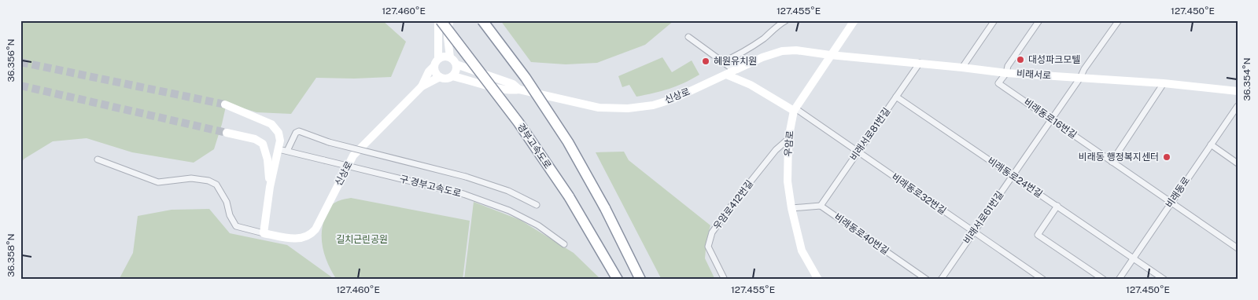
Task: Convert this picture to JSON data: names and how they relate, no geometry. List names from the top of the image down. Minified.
{"streets":{"highway":["경부고속도로"],"street":["비래서로","신상로","비래동로16번길","비래서로81번길","우암로","비래동로24번길","구 경부고속도로","비래동로","비래동로32번길","우암로412번길","비래서로61번길","비래동로40번길"]},"crossings":[["비래서로","신상로"],["비래서로","비래동로16번길"],["비래서로","비래서로81번길"],["비래서로","우암로"],["비래서로","비래서로61번길"],["신상로","우암로"],["비래동로16번길","비래동로"],["비래동로16번길","비래서로61번길"],["비래서로81번길","비래동로24번길"],["비래서로81번길","비래동로32번길"],["비래서로81번길","비래동로40번길"],["우암로","비래동로32번길"],["우암로","우암로412번길"],["비래동로24번길","비래동로"],["비래동로24번길","비래서로61번길"],["비래동로32번길","비래서로61번길"]],"parks":["길치근린공원"],"places":["대성파크모텔","혜원유치원","비래동 행정복지센터"],"coordinates":["127.460°E","127.455°E","127.450°E","36.356°N","36.354°N","36.358°N"]}
